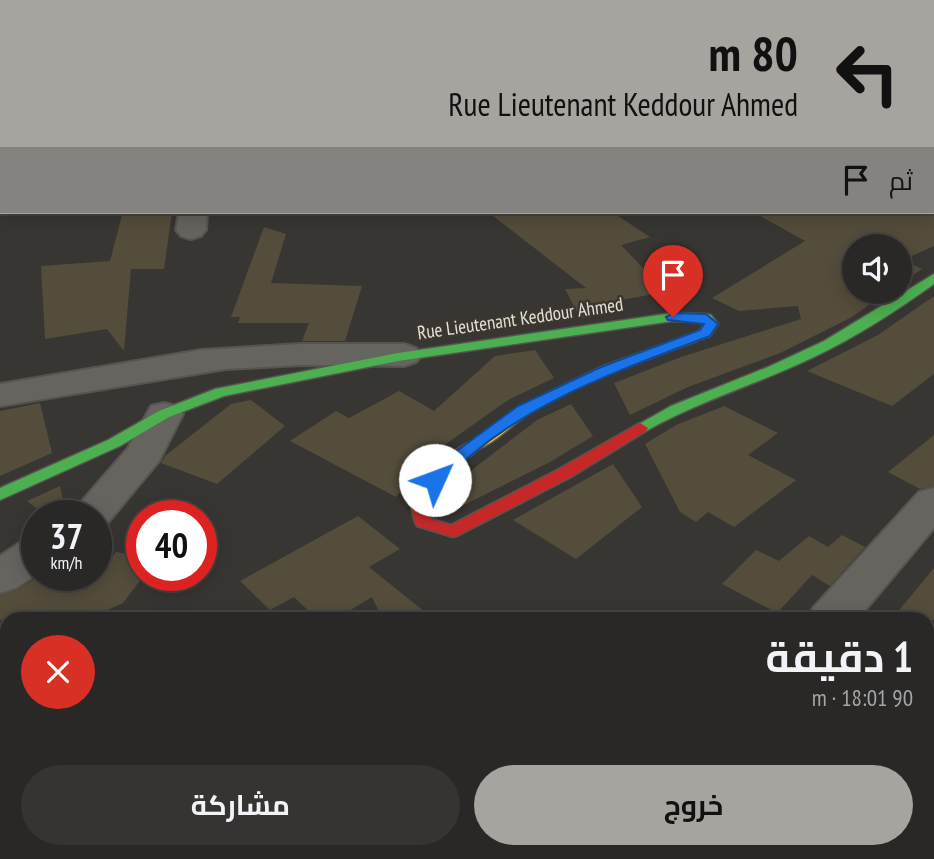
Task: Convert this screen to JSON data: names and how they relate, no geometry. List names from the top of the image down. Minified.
{"streets":{"street":["Rue Lieutenant Keddour Ahmed"]},"page":{"turn":["80 m","Rue Lieutenant Keddour Ahmed"],"then":"ثم","speed":"37 km/h","limit":"40","heading":["1 دقيقة","90 m · 18:01"],"buttons":["خروج","مشاركة"]}}
